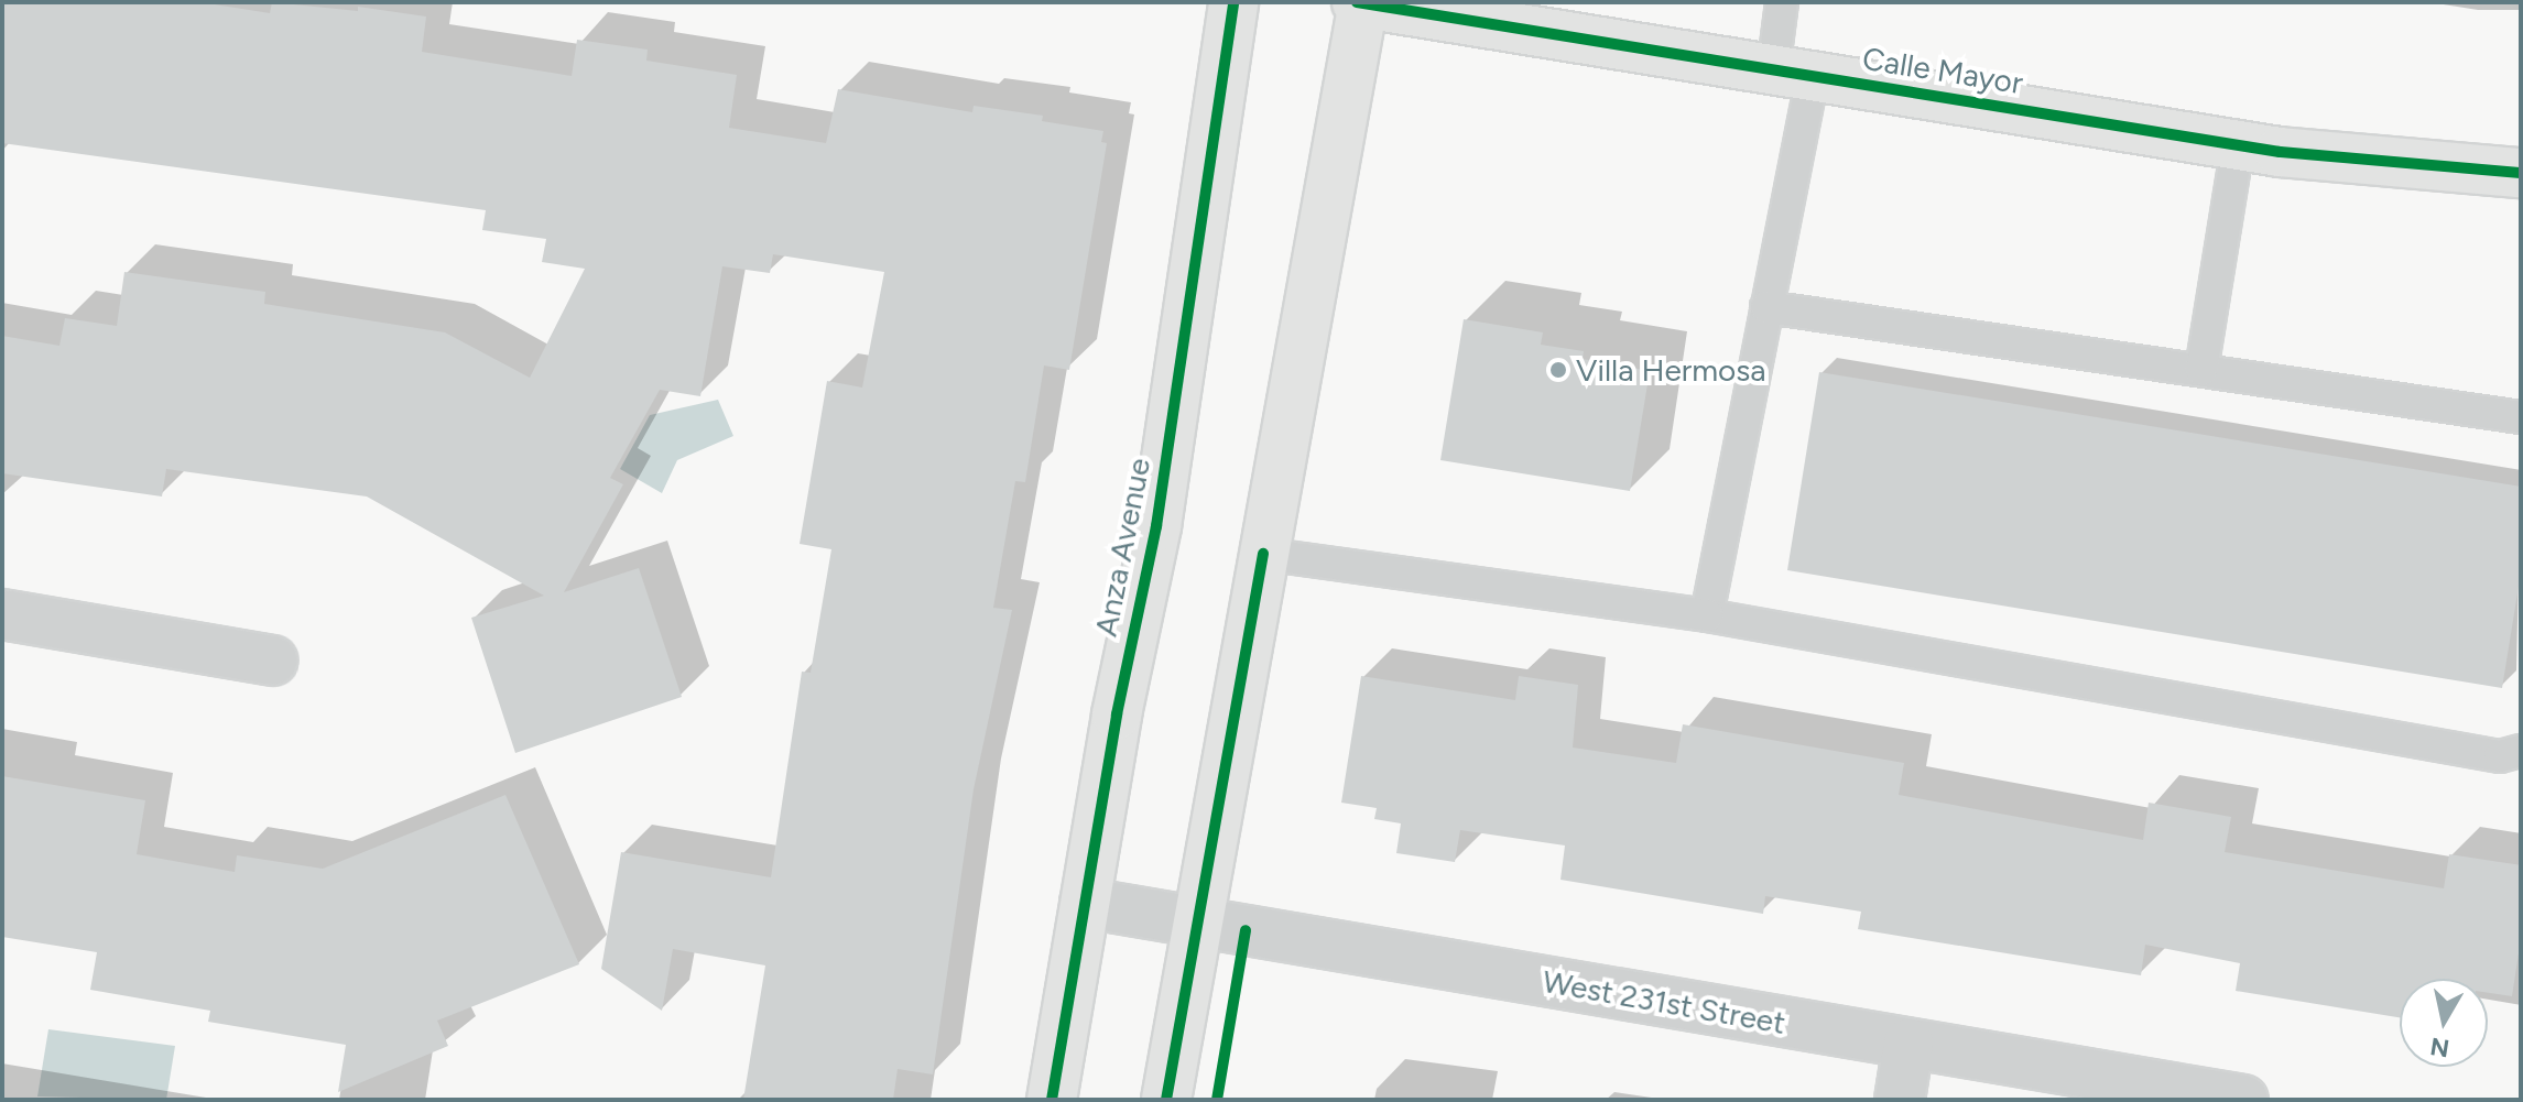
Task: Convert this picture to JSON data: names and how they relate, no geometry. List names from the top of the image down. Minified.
{"streets":{"main road":["Calle Mayor","Anza Avenue"],"street":["West 231st Street"]},"crossings":[["Anza Avenue","West 231st Street"]],"places":["Villa Hermosa"],"north":"bottom"}
